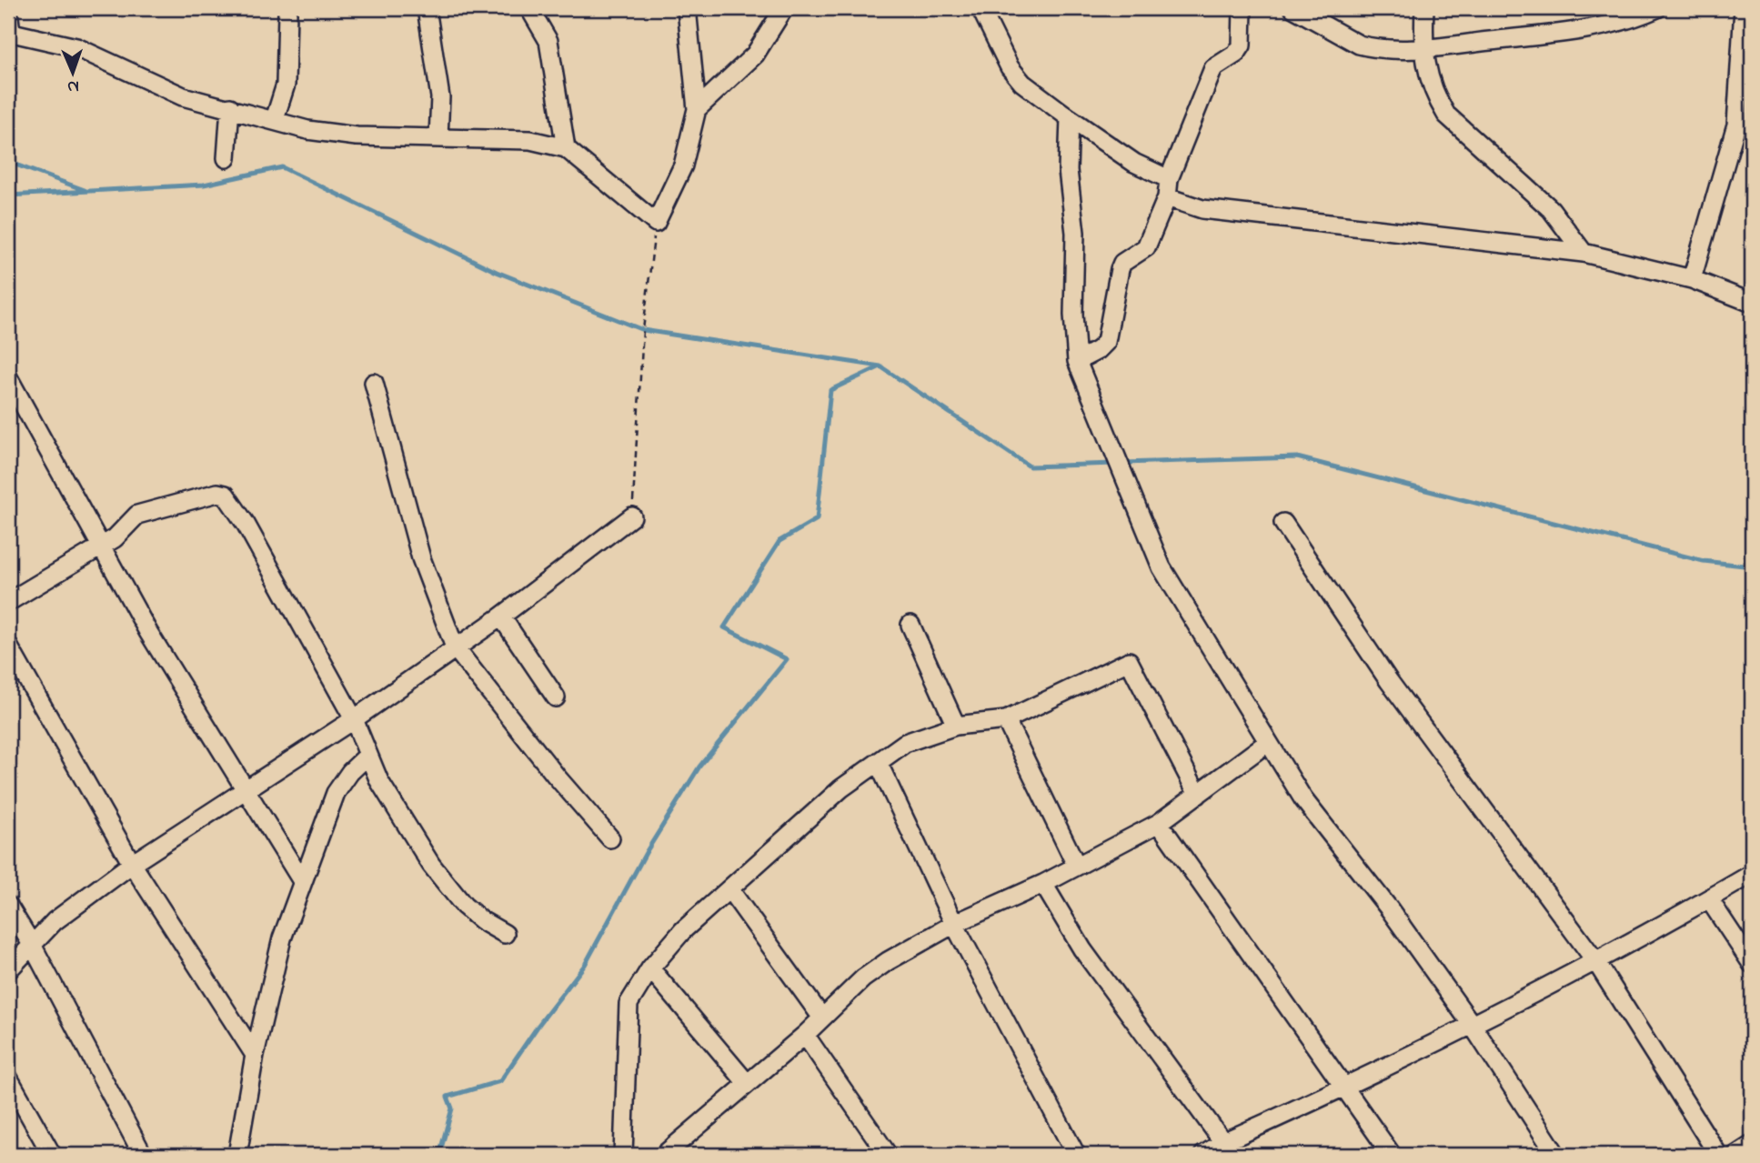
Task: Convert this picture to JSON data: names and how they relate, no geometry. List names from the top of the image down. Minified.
{"north":"bottom"}
